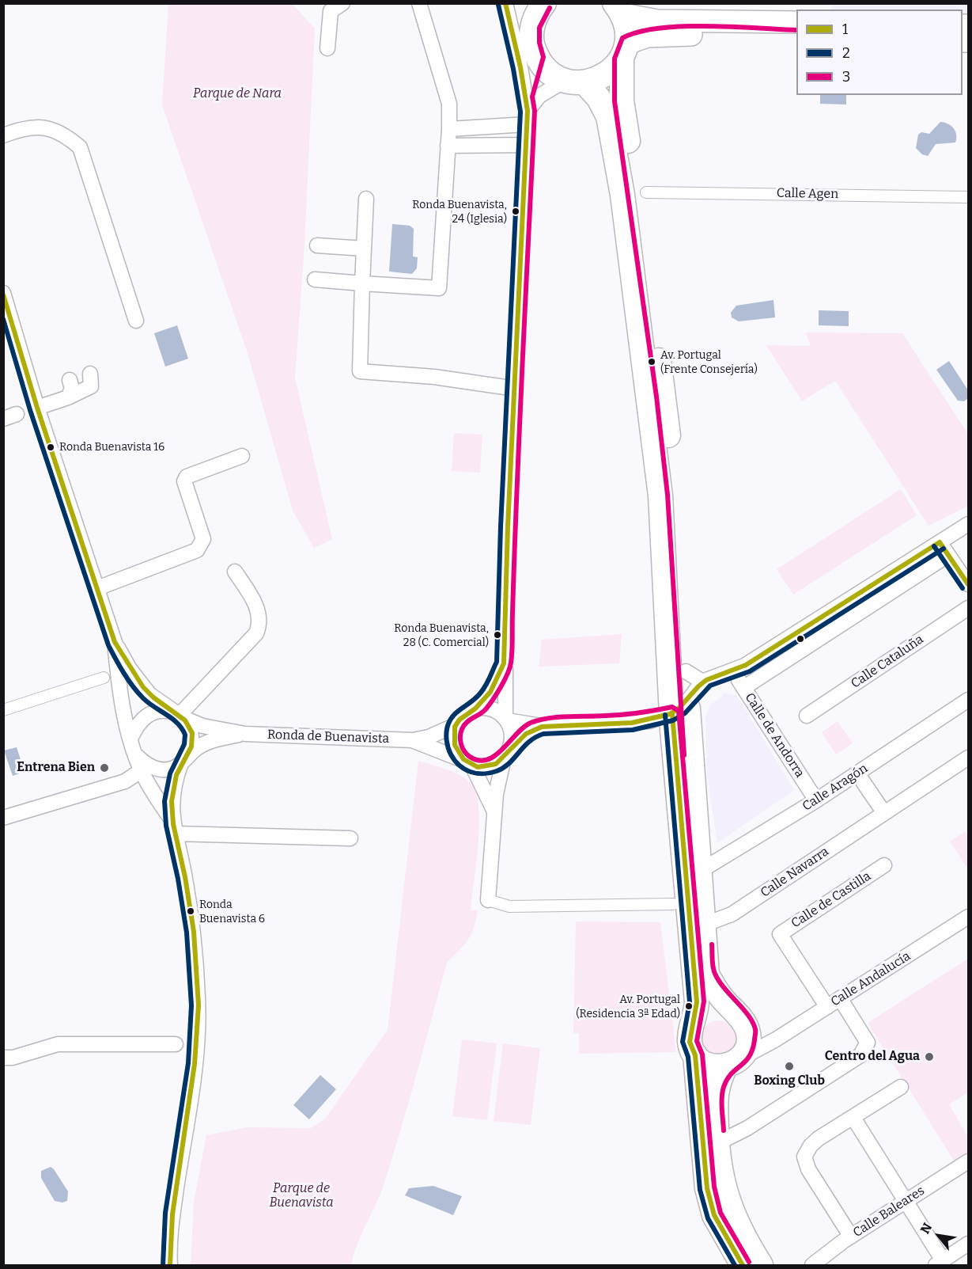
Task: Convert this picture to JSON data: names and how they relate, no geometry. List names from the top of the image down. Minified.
{"streets":{"street":["Calle Agen","Calle Cataluña","Calle de Andorra","Ronda de Buenavista","Calle Aragón","Calle Navarra","Calle de Castilla","Calle Andalucía","Calle Baleares"]},"crossings":[["Calle de Andorra","Calle Aragón"],["Calle de Castilla","Calle Andalucía"]],"parks":["Parque de Nara","Parque de Buenavista"],"places":["Ronda Buenavista, 24 (Iglesia)","Av. Portugal (Frente Consejería)","Ronda Buenavista 16","Ronda Buenavista, 28 (C. Comercial)","Entrena Bien","Ronda Buenavista 6","Av. Portugal (Residencia 3ª Edad)","Centro del Agua","Boxing Club"],"lines":["transit line 1","transit line 2","transit line 3"],"legend":["1","2","3"],"north":"top left"}
